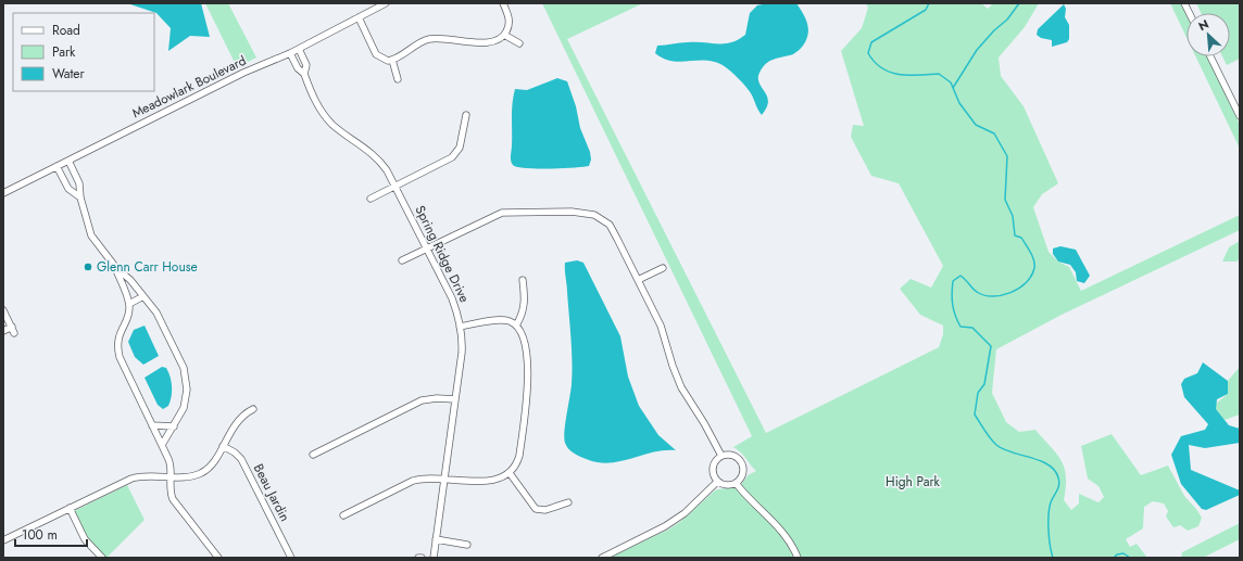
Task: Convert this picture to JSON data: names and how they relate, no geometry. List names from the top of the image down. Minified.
{"streets":{"street":["Meadowlark Boulevard","Spring Ridge Drive","Beau Jardin"]},"crossings":[["Meadowlark Boulevard","Spring Ridge Drive"]],"parks":["High Park"],"places":["Glenn Carr House"],"legend":["Road","Park","Water"],"scale_bar":"100 m","north":"top left"}
